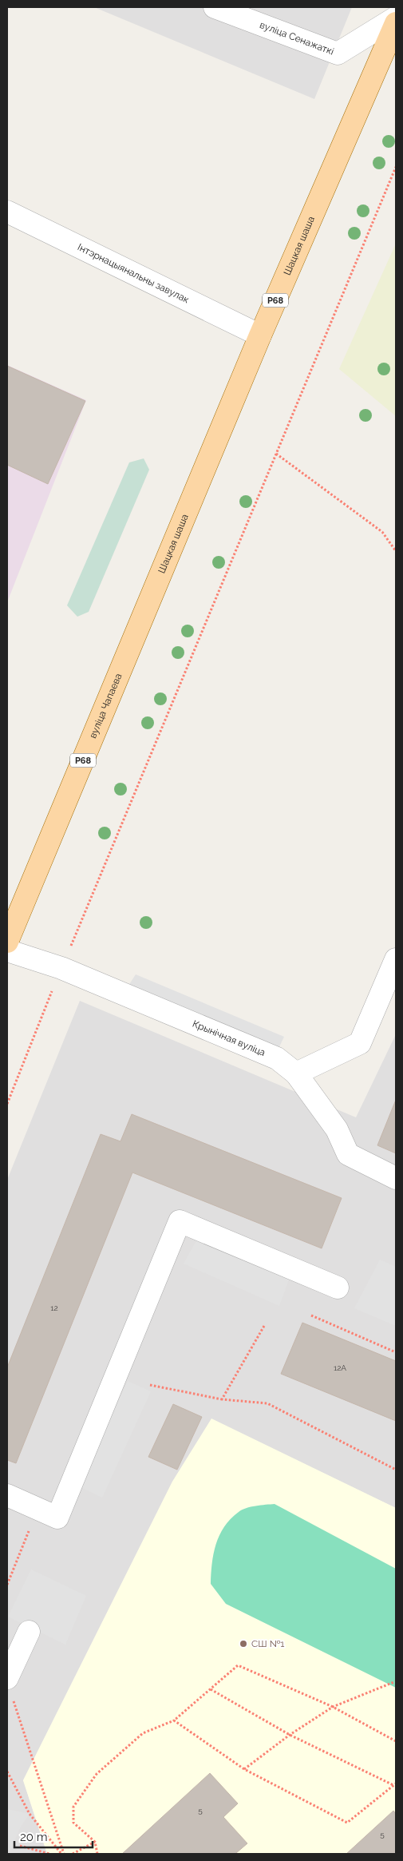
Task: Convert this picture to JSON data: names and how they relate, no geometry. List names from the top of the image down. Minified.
{"streets":{"main road":["Шацкая шаша","Р68","вуліца Чапаева"],"street":["вуліца Сенажаткі","Інтэрнацыянальны завулак","Крынічная вуліца"]},"crossings":[["Шацкая шаша","Інтэрнацыянальны завулак"],["Шацкая шаша","вуліца Чапаева"]],"places":["СШ №1"],"house_numbers":["12","12А","5","5"],"scale_bar":"20 m"}
